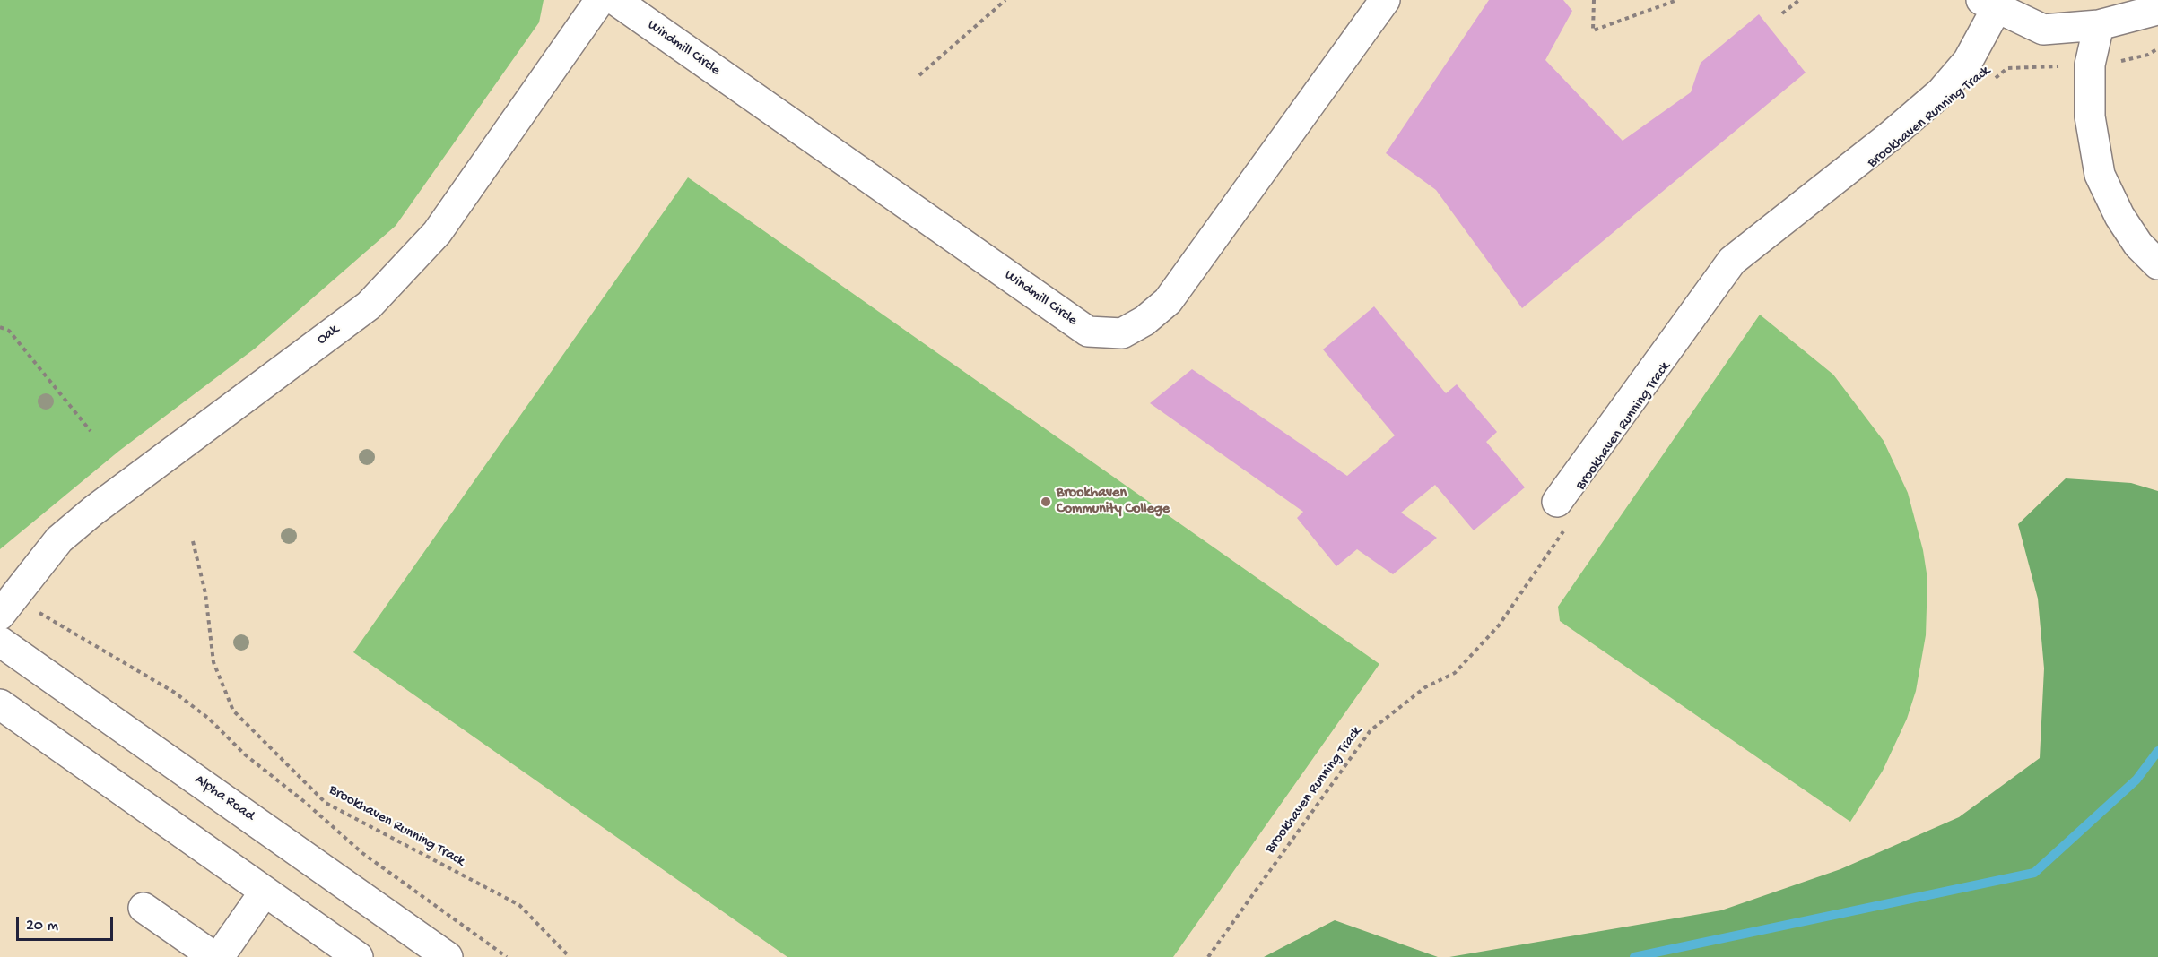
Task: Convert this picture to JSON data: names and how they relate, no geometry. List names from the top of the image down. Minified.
{"streets":{"street":["Windmill Circle","Oak","Alpha Road"],"path":["Brookhaven Running Track"]},"places":["Brookhaven Community College"],"scale_bar":"20 m"}
